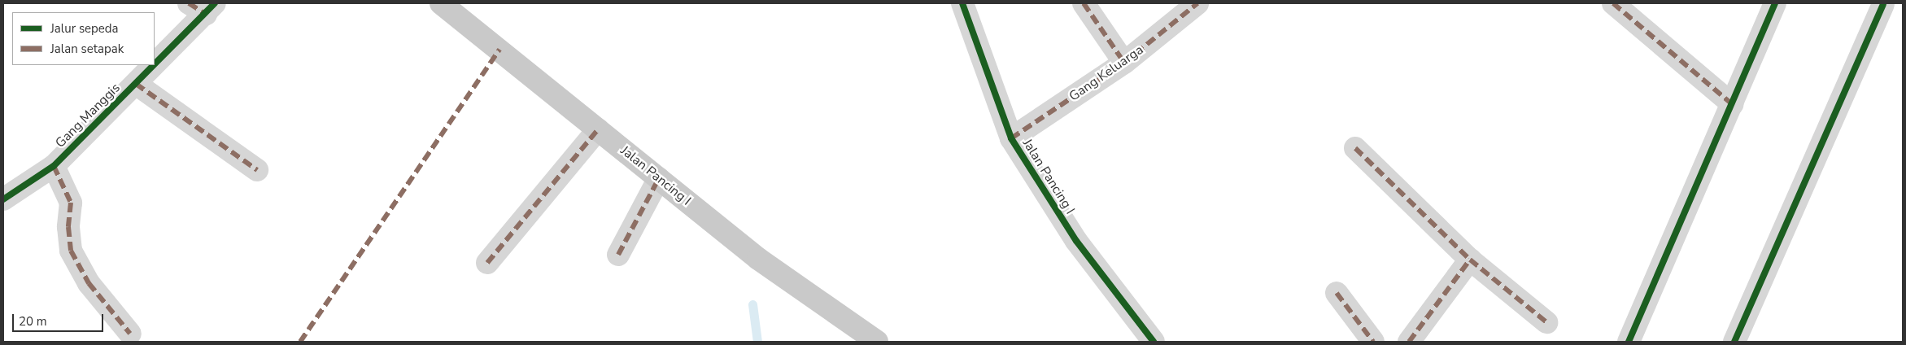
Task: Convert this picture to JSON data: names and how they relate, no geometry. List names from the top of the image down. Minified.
{"streets":{"main road":["Jalan Pancing I"],"street":["Gang Keluarga","Gang Manggis"]},"crossings":[["Gang Keluarga","Jalan Pancing I"]],"legend":["Jalur sepeda","Jalan setapak"],"scale_bar":"20 m"}
